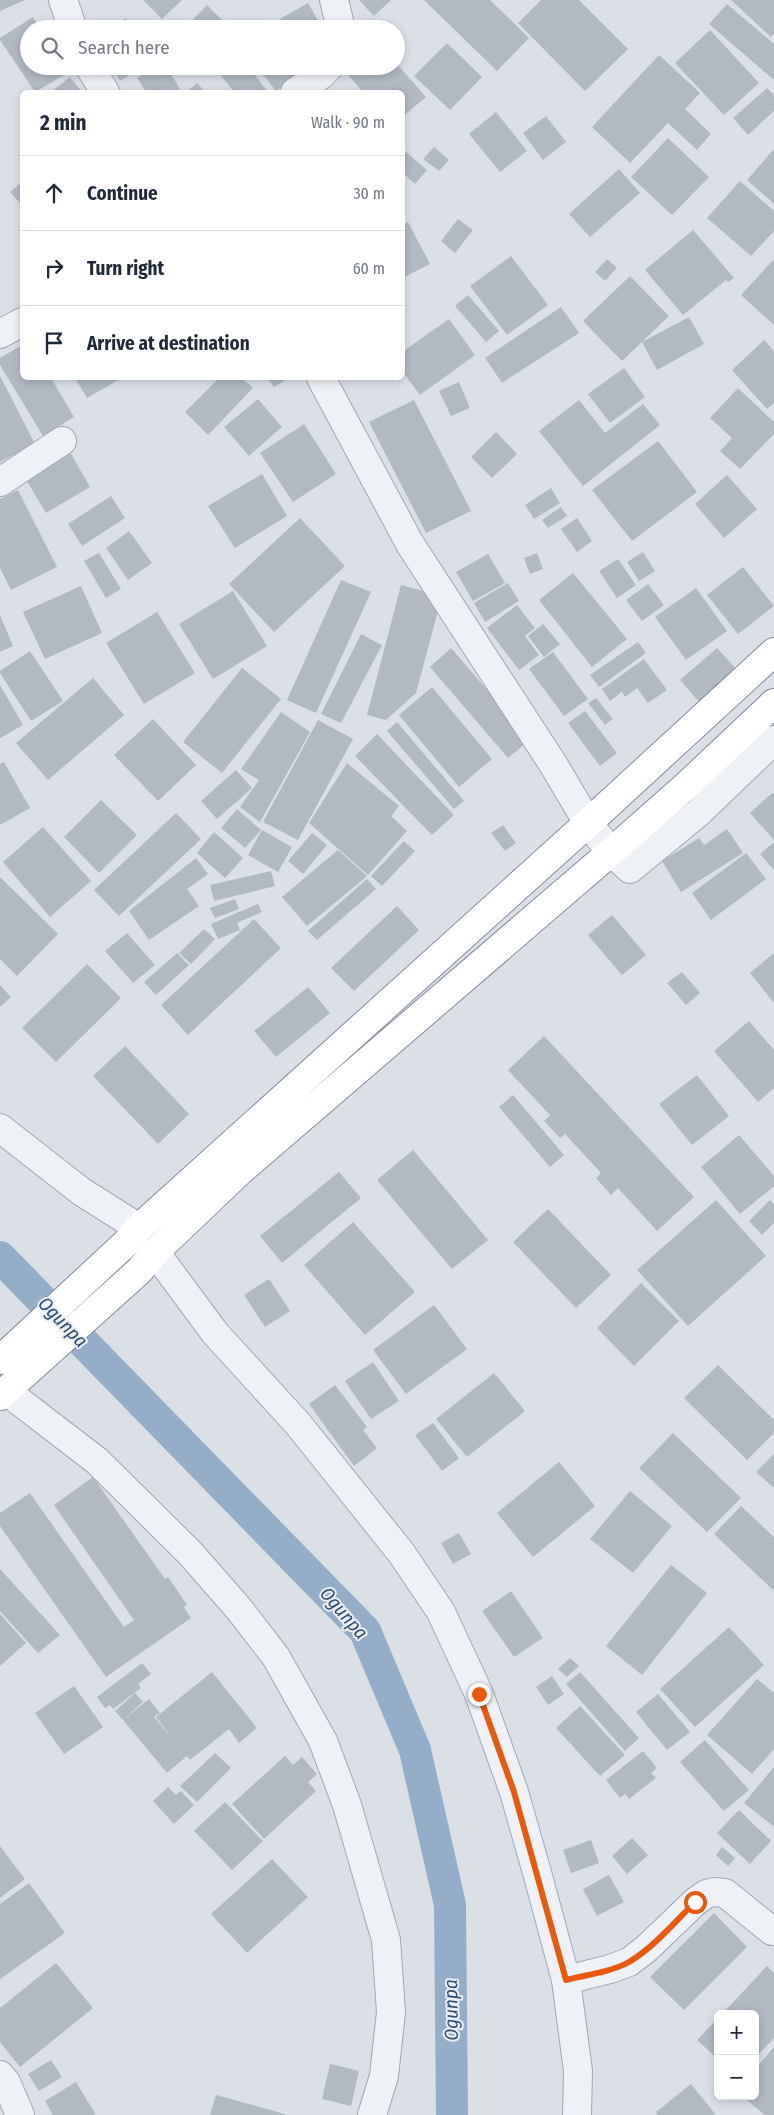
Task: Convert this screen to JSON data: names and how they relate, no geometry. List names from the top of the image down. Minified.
{"water":["Ogunpa"],"page":{"search":"Search here","heading":["2 min","Walk · 90 m"],"list":[["Continue","30 m"],["Turn right","60 m"],"Arrive at destination"],"map_buttons":["+","−"]}}
